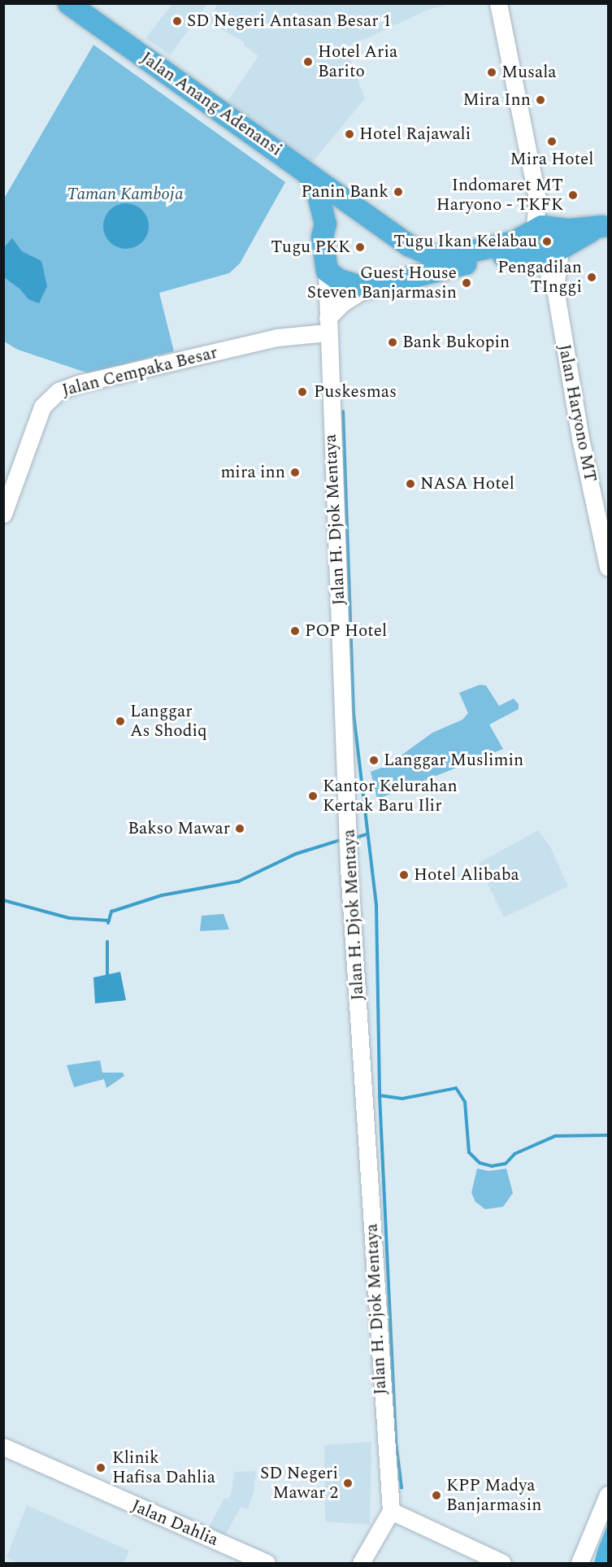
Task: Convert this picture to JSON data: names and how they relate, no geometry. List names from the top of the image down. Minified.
{"streets":{"highway":["Jalan Anang Adenansi"],"main road":["Jalan Cempaka Besar","Jalan Haryono MT","Jalan H. Djok Mentaya","Jalan Dahlia"]},"crossings":[["Jalan Anang Adenansi","Jalan H. Djok Mentaya"],["Jalan Cempaka Besar","Jalan H. Djok Mentaya"]],"parks":["Taman Kamboja"],"places":["SD Negeri Antasan Besar 1","Hotel Aria Barito","Musala","Mira Inn","Hotel Rajawali","Mira Hotel","Panin Bank","Indomaret MT Haryono - TKFK","Tugu Ikan Kelabau","Tugu PKK","Pengadilan TInggi","Guest House Steven Banjarmasin","Bank Bukopin","Puskesmas","mira inn","NASA Hotel","POP Hotel","Langgar As Shodiq","Langgar Muslimin","Kantor Kelurahan Kertak Baru Ilir","Bakso Mawar","Hotel Alibaba","Klinik Hafisa Dahlia","SD Negeri Mawar 2","KPP Madya Banjarmasin"]}
